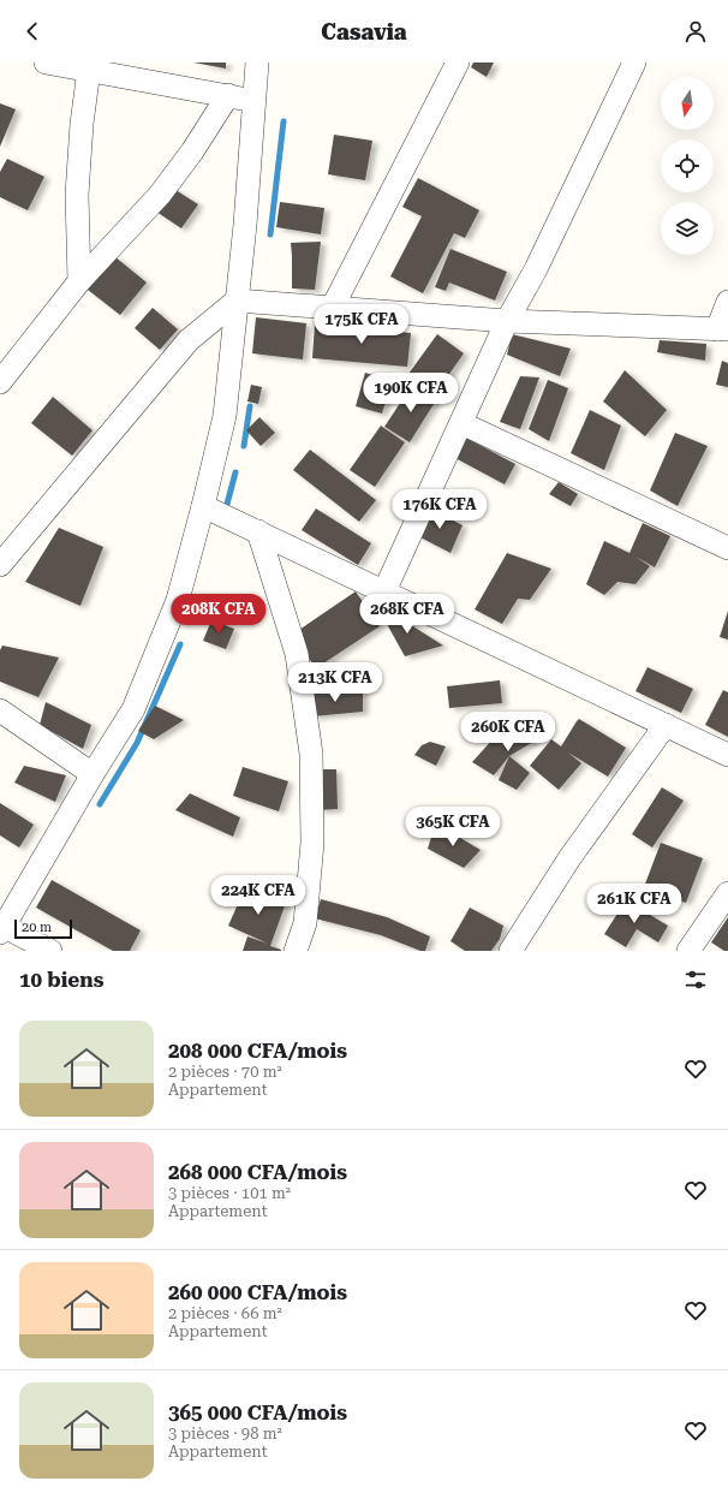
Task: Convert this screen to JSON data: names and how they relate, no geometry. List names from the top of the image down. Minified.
{"scale_bar":"20 m","north":"bottom","page":{"header":"Casavia","price":["175K CFA","190K CFA","176K CFA","208K CFA","268K CFA","213K CFA","260K CFA","365K CFA","224K CFA","261K CFA"],"scale":"20 m","heading":"10 biens","list":[{"name":"208 000 CFA/mois","note":"2 pièces · 70 m² · Appartement"},{"name":"268 000 CFA/mois","note":"3 pièces · 101 m² · Appartement"},{"name":"260 000 CFA/mois","note":"2 pièces · 66 m² · Appartement"},{"name":"365 000 CFA/mois","note":"3 pièces · 98 m² · Appartement"}]}}
